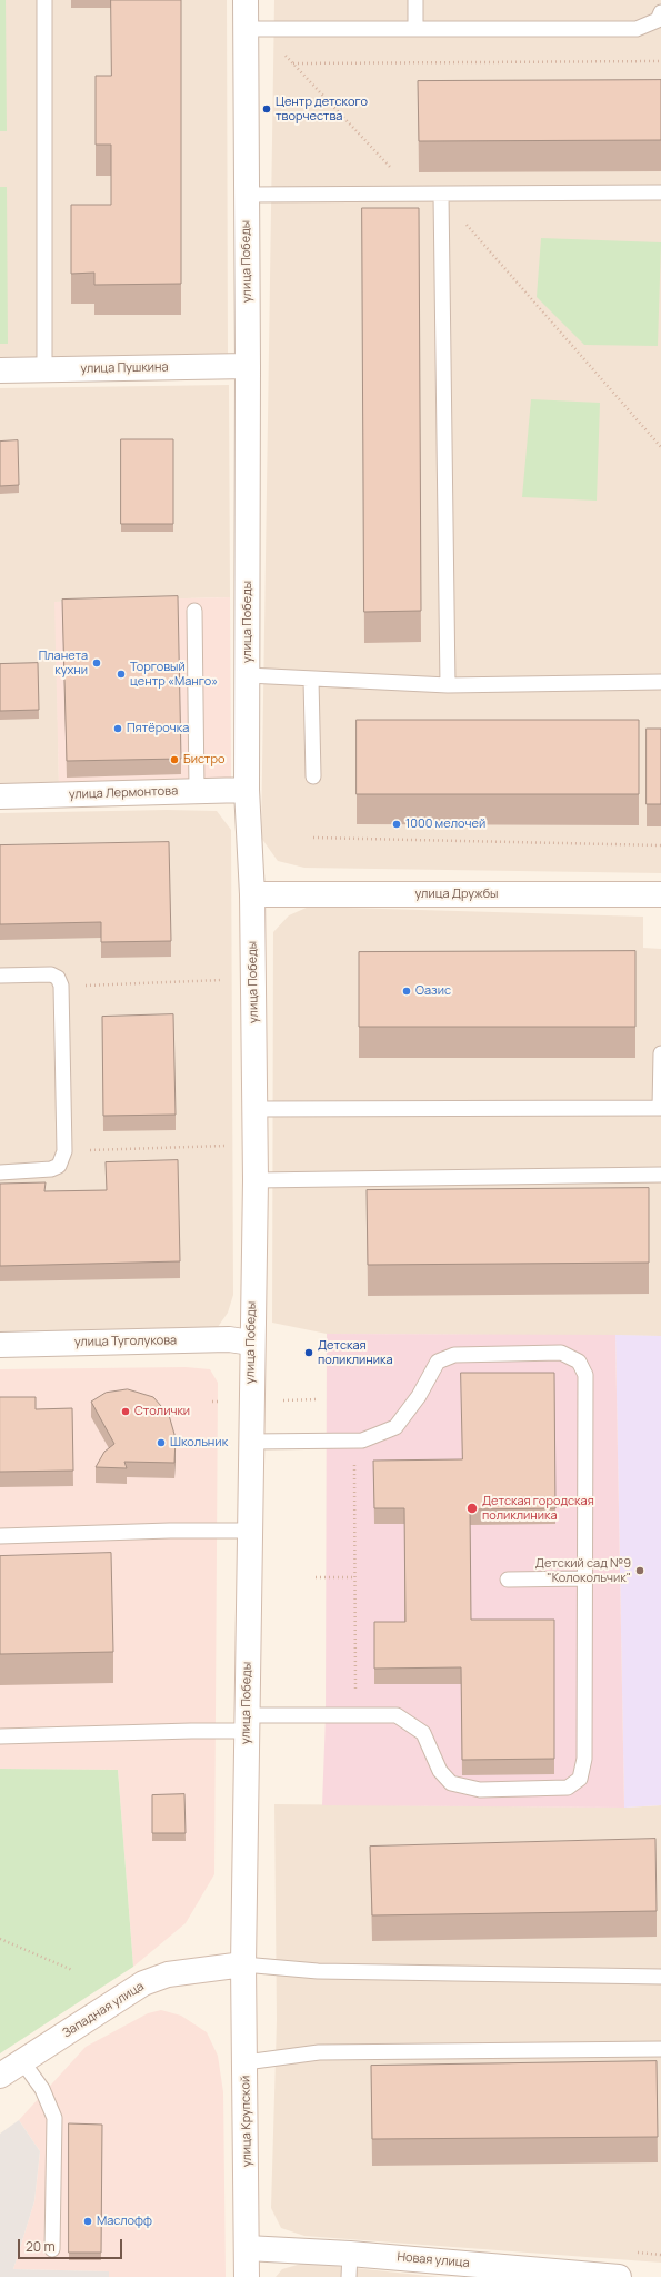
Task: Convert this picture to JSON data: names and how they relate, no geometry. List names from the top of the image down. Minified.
{"streets":{"street":["улица Победы","улица Пушкина","улица Лермонтова","улица Дружбы","улица Туголукова","Западная улица","улица Крупской","Новая улица"]},"crossings":[["улица Победы","улица Пушкина"],["улица Победы","улица Лермонтова"],["улица Победы","улица Дружбы"],["улица Победы","улица Туголукова"],["улица Победы","Западная улица"],["улица Победы","улица Крупской"],["Западная улица","улица Крупской"],["улица Крупской","Новая улица"]],"places":["Центр детского творчества","Планета кухни","Торговый центр «Манго»","Пятёрочка","Бистро","1000 мелочей","Оазис","Детская поликлиника","Столички","Школьник","Детская городская поликлиника","Детский сад №9 \"Колокольчик\"","Маслофф"],"scale_bar":"20 m"}
